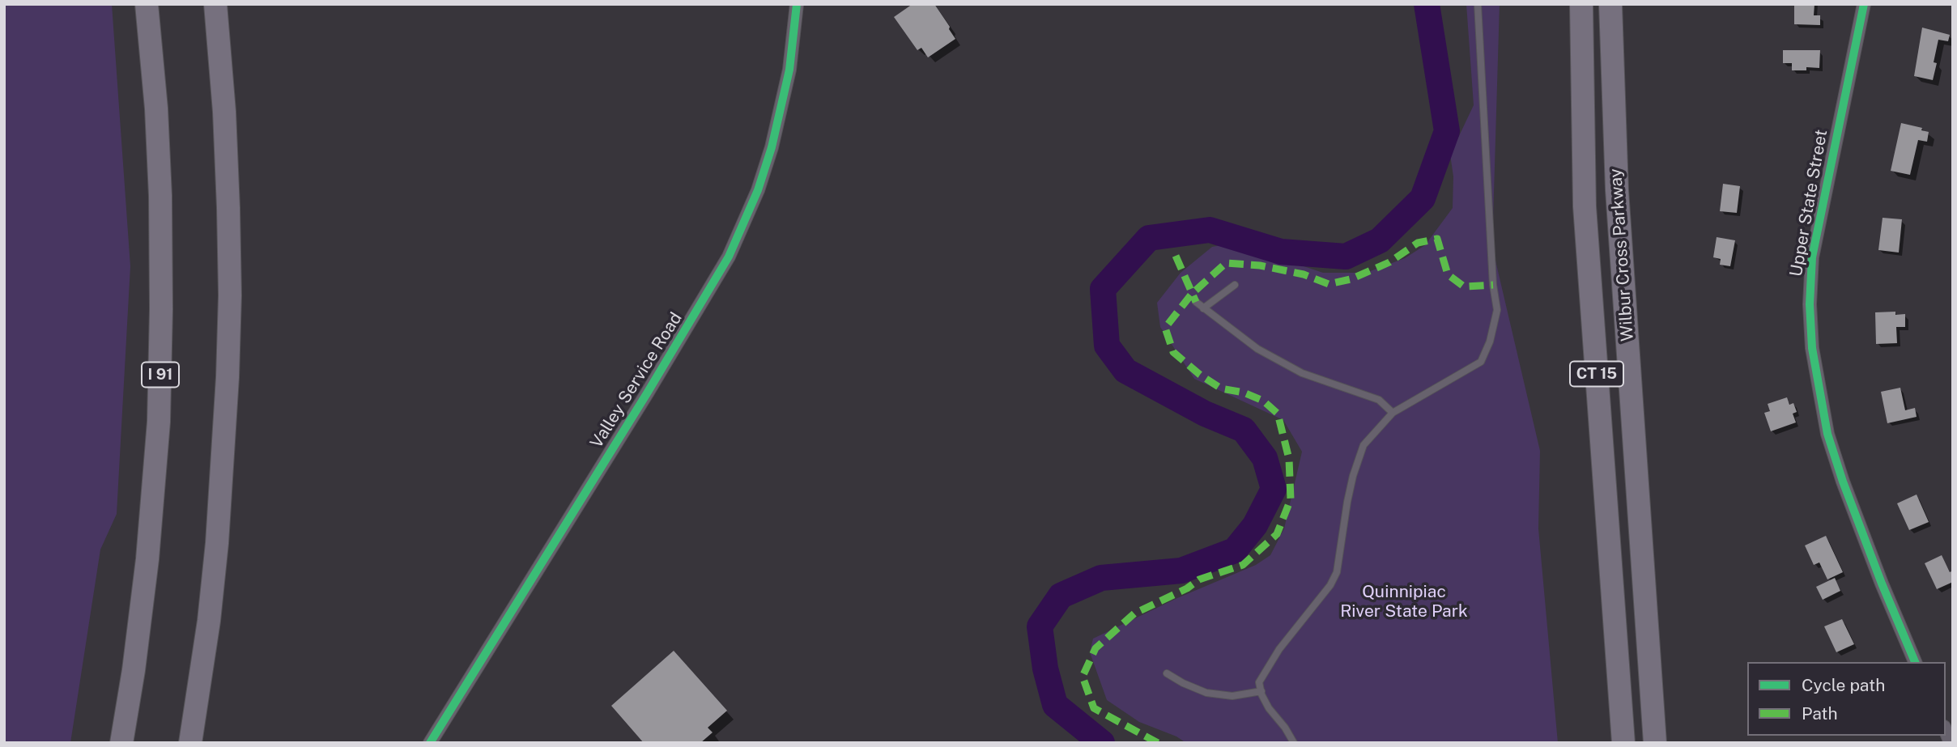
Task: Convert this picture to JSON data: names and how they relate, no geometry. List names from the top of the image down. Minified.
{"streets":{"highway":["Wilbur Cross Parkway","CT 15","I 91"],"street":["Upper State Street","Valley Service Road"]},"parks":["Quinnipiac River State Park"],"legend":["Cycle path","Path"]}
